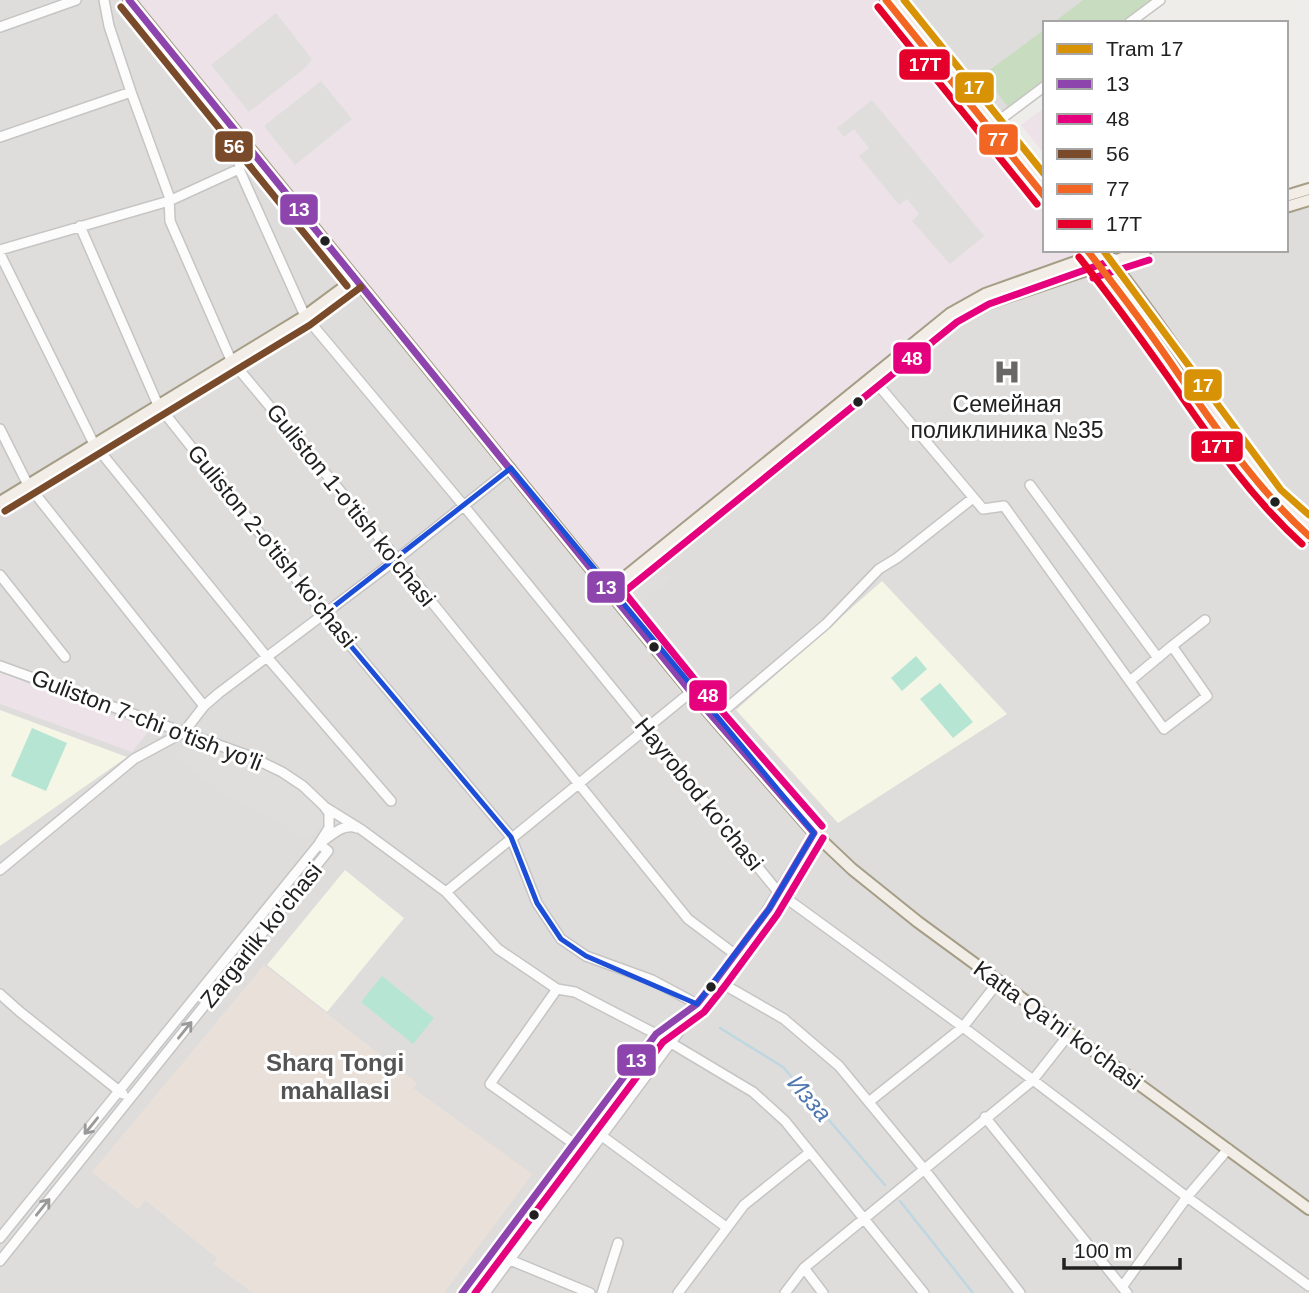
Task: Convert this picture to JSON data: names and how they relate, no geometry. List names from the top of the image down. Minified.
{"streets":{"main road":["Katta Qa'ni ko'chasi"],"street":["Guliston 1-o'tish ko'chasi","Guliston 2-o'tish ko'chasi","Guliston 7-chi o'tish yo'li","Hayrobod ko'chasi","Zargarlik ko'chasi"]},"districts":["Sharq Tongi mahallasi"],"water":["Изза"],"places":{"hospital":["Семейная поликлиника №35"]},"lines":["tram line 17","transit line 13","transit line 77","transit line 56","transit line 17T","transit line 48"],"legend":["Tram 17","13","48","56","77","17T"],"scale_bar":"100 m"}
